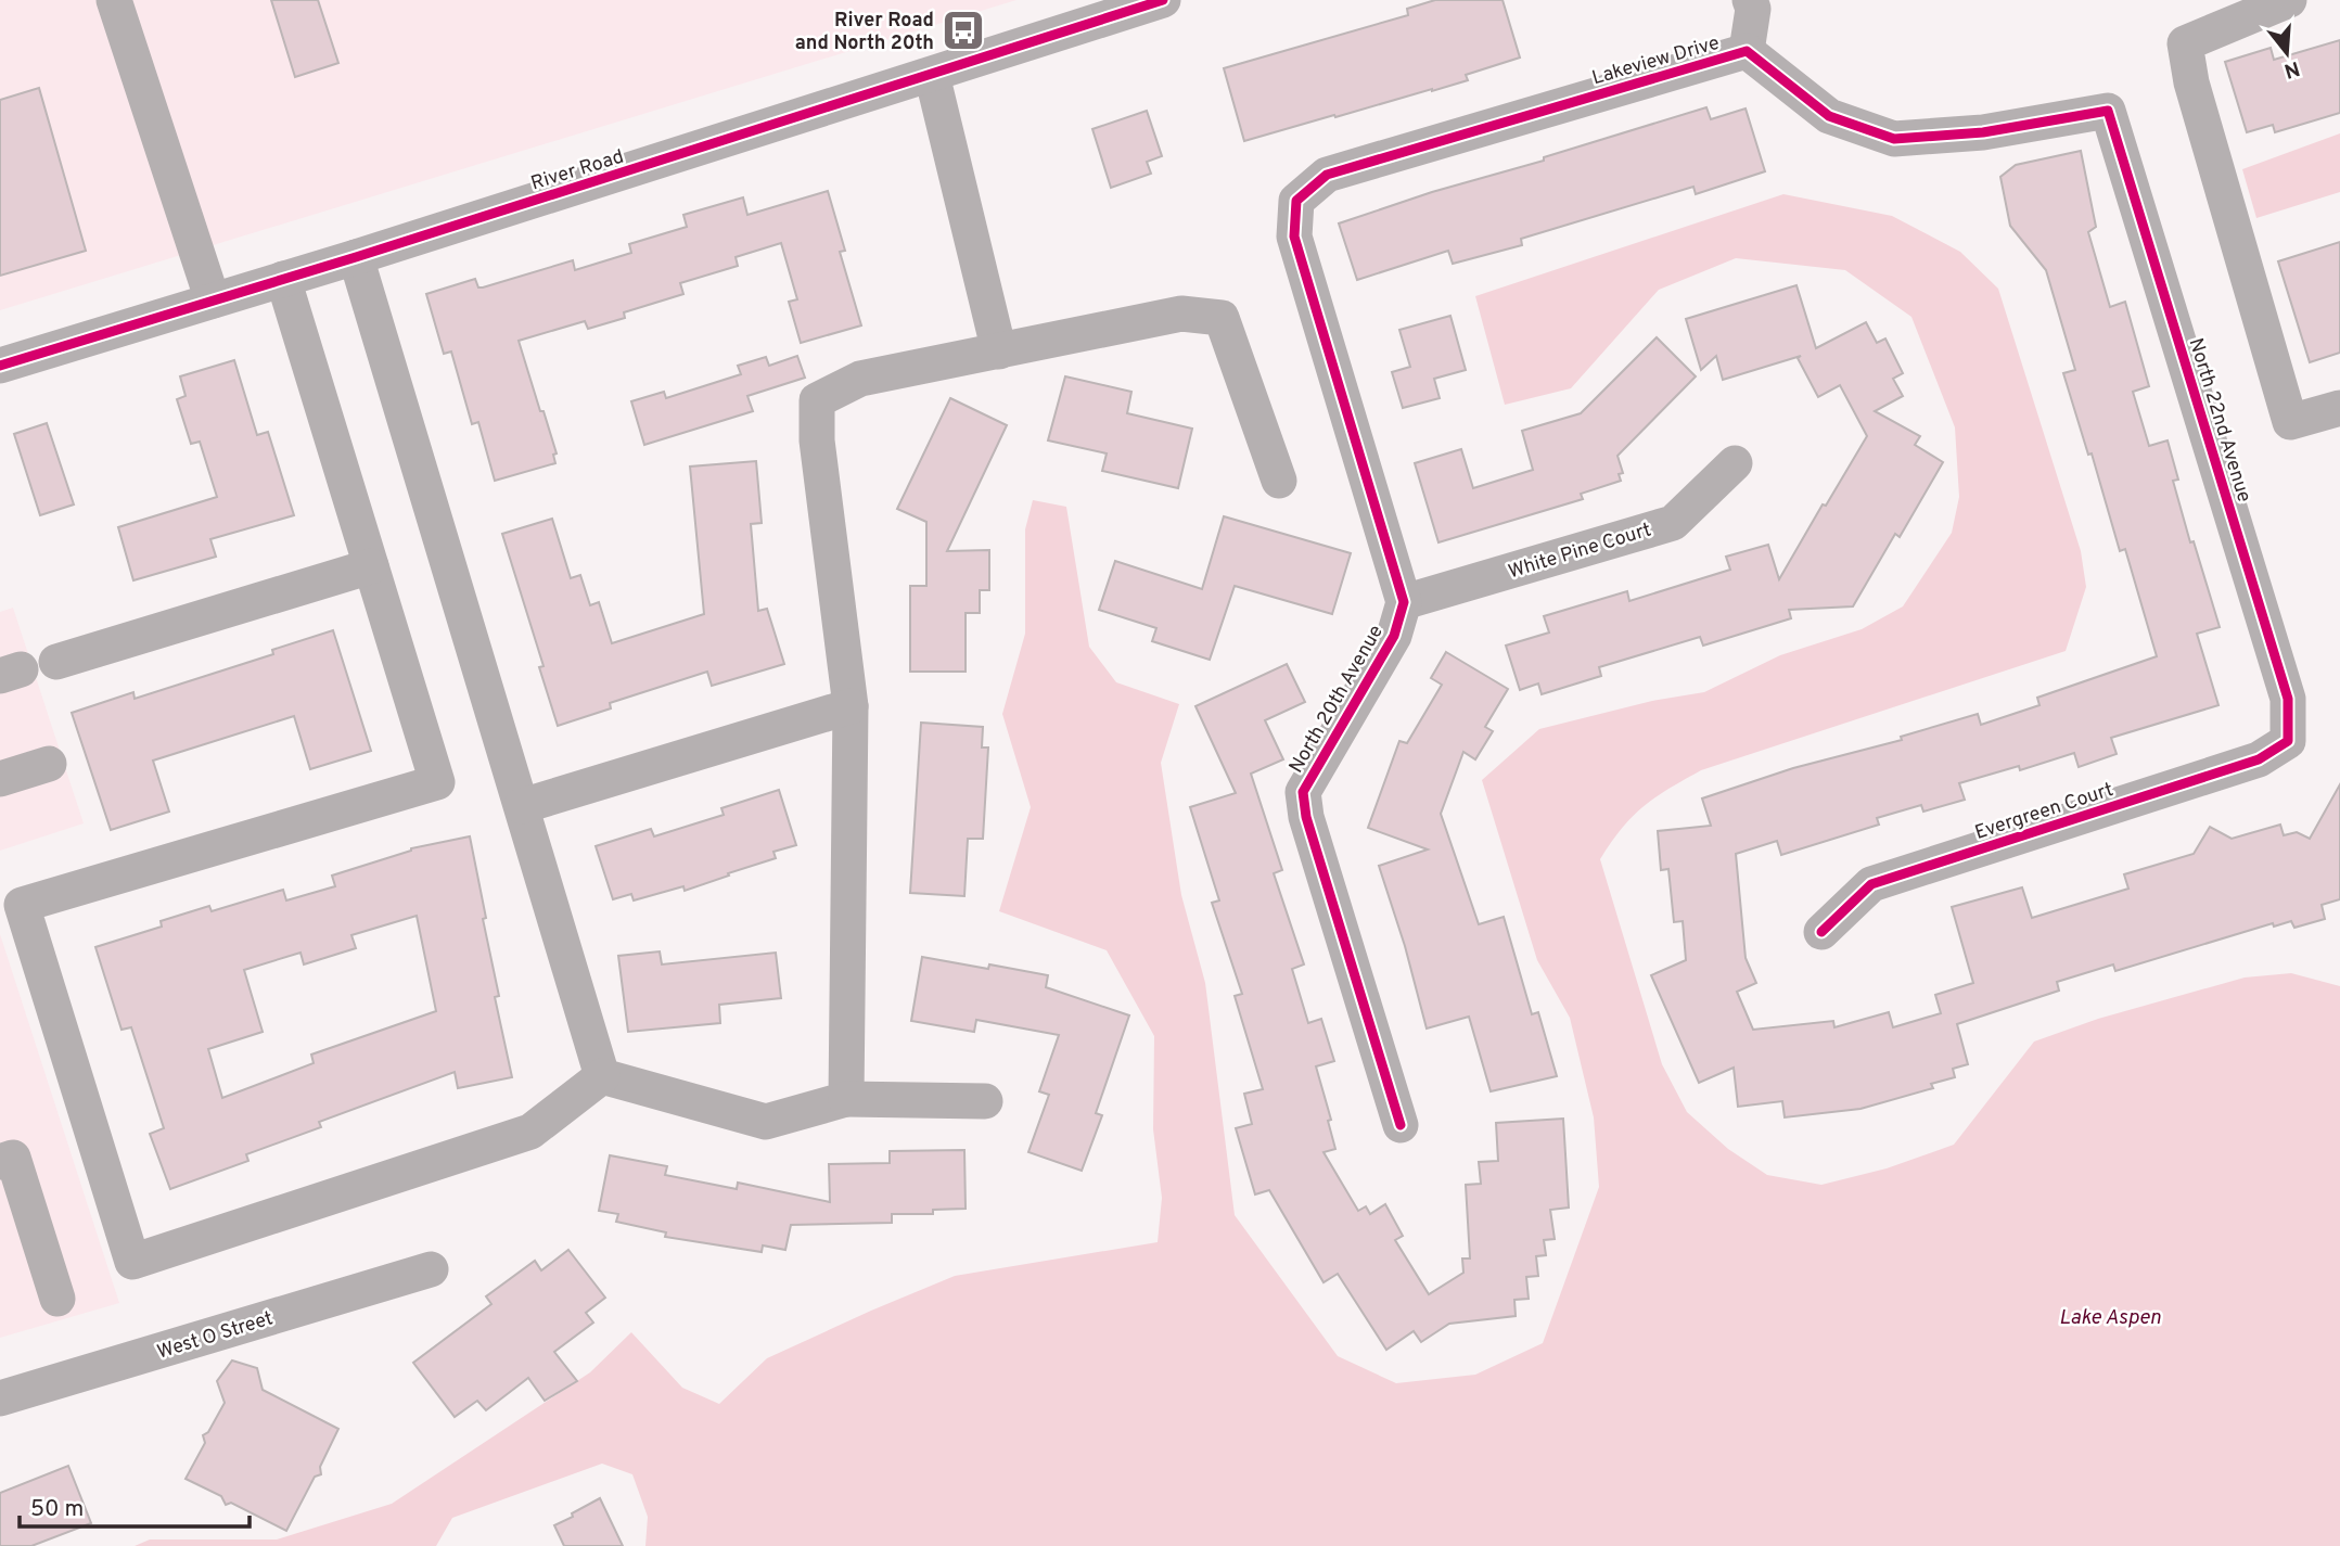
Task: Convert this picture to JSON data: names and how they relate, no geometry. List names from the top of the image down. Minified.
{"streets":{"street":["Lakeview Drive","River Road","North 22nd Avenue","White Pine Court","North 20th Avenue","Evergreen Court","West O Street"]},"crossings":[["Lakeview Drive","North 22nd Avenue"],["Lakeview Drive","White Pine Court"],["Lakeview Drive","North 20th Avenue"],["North 22nd Avenue","Evergreen Court"],["White Pine Court","North 20th Avenue"]],"water":["Lake Aspen"],"places":{"bus stop":["River Road and North 20th"]},"scale_bar":"50 m","north":"bottom"}
